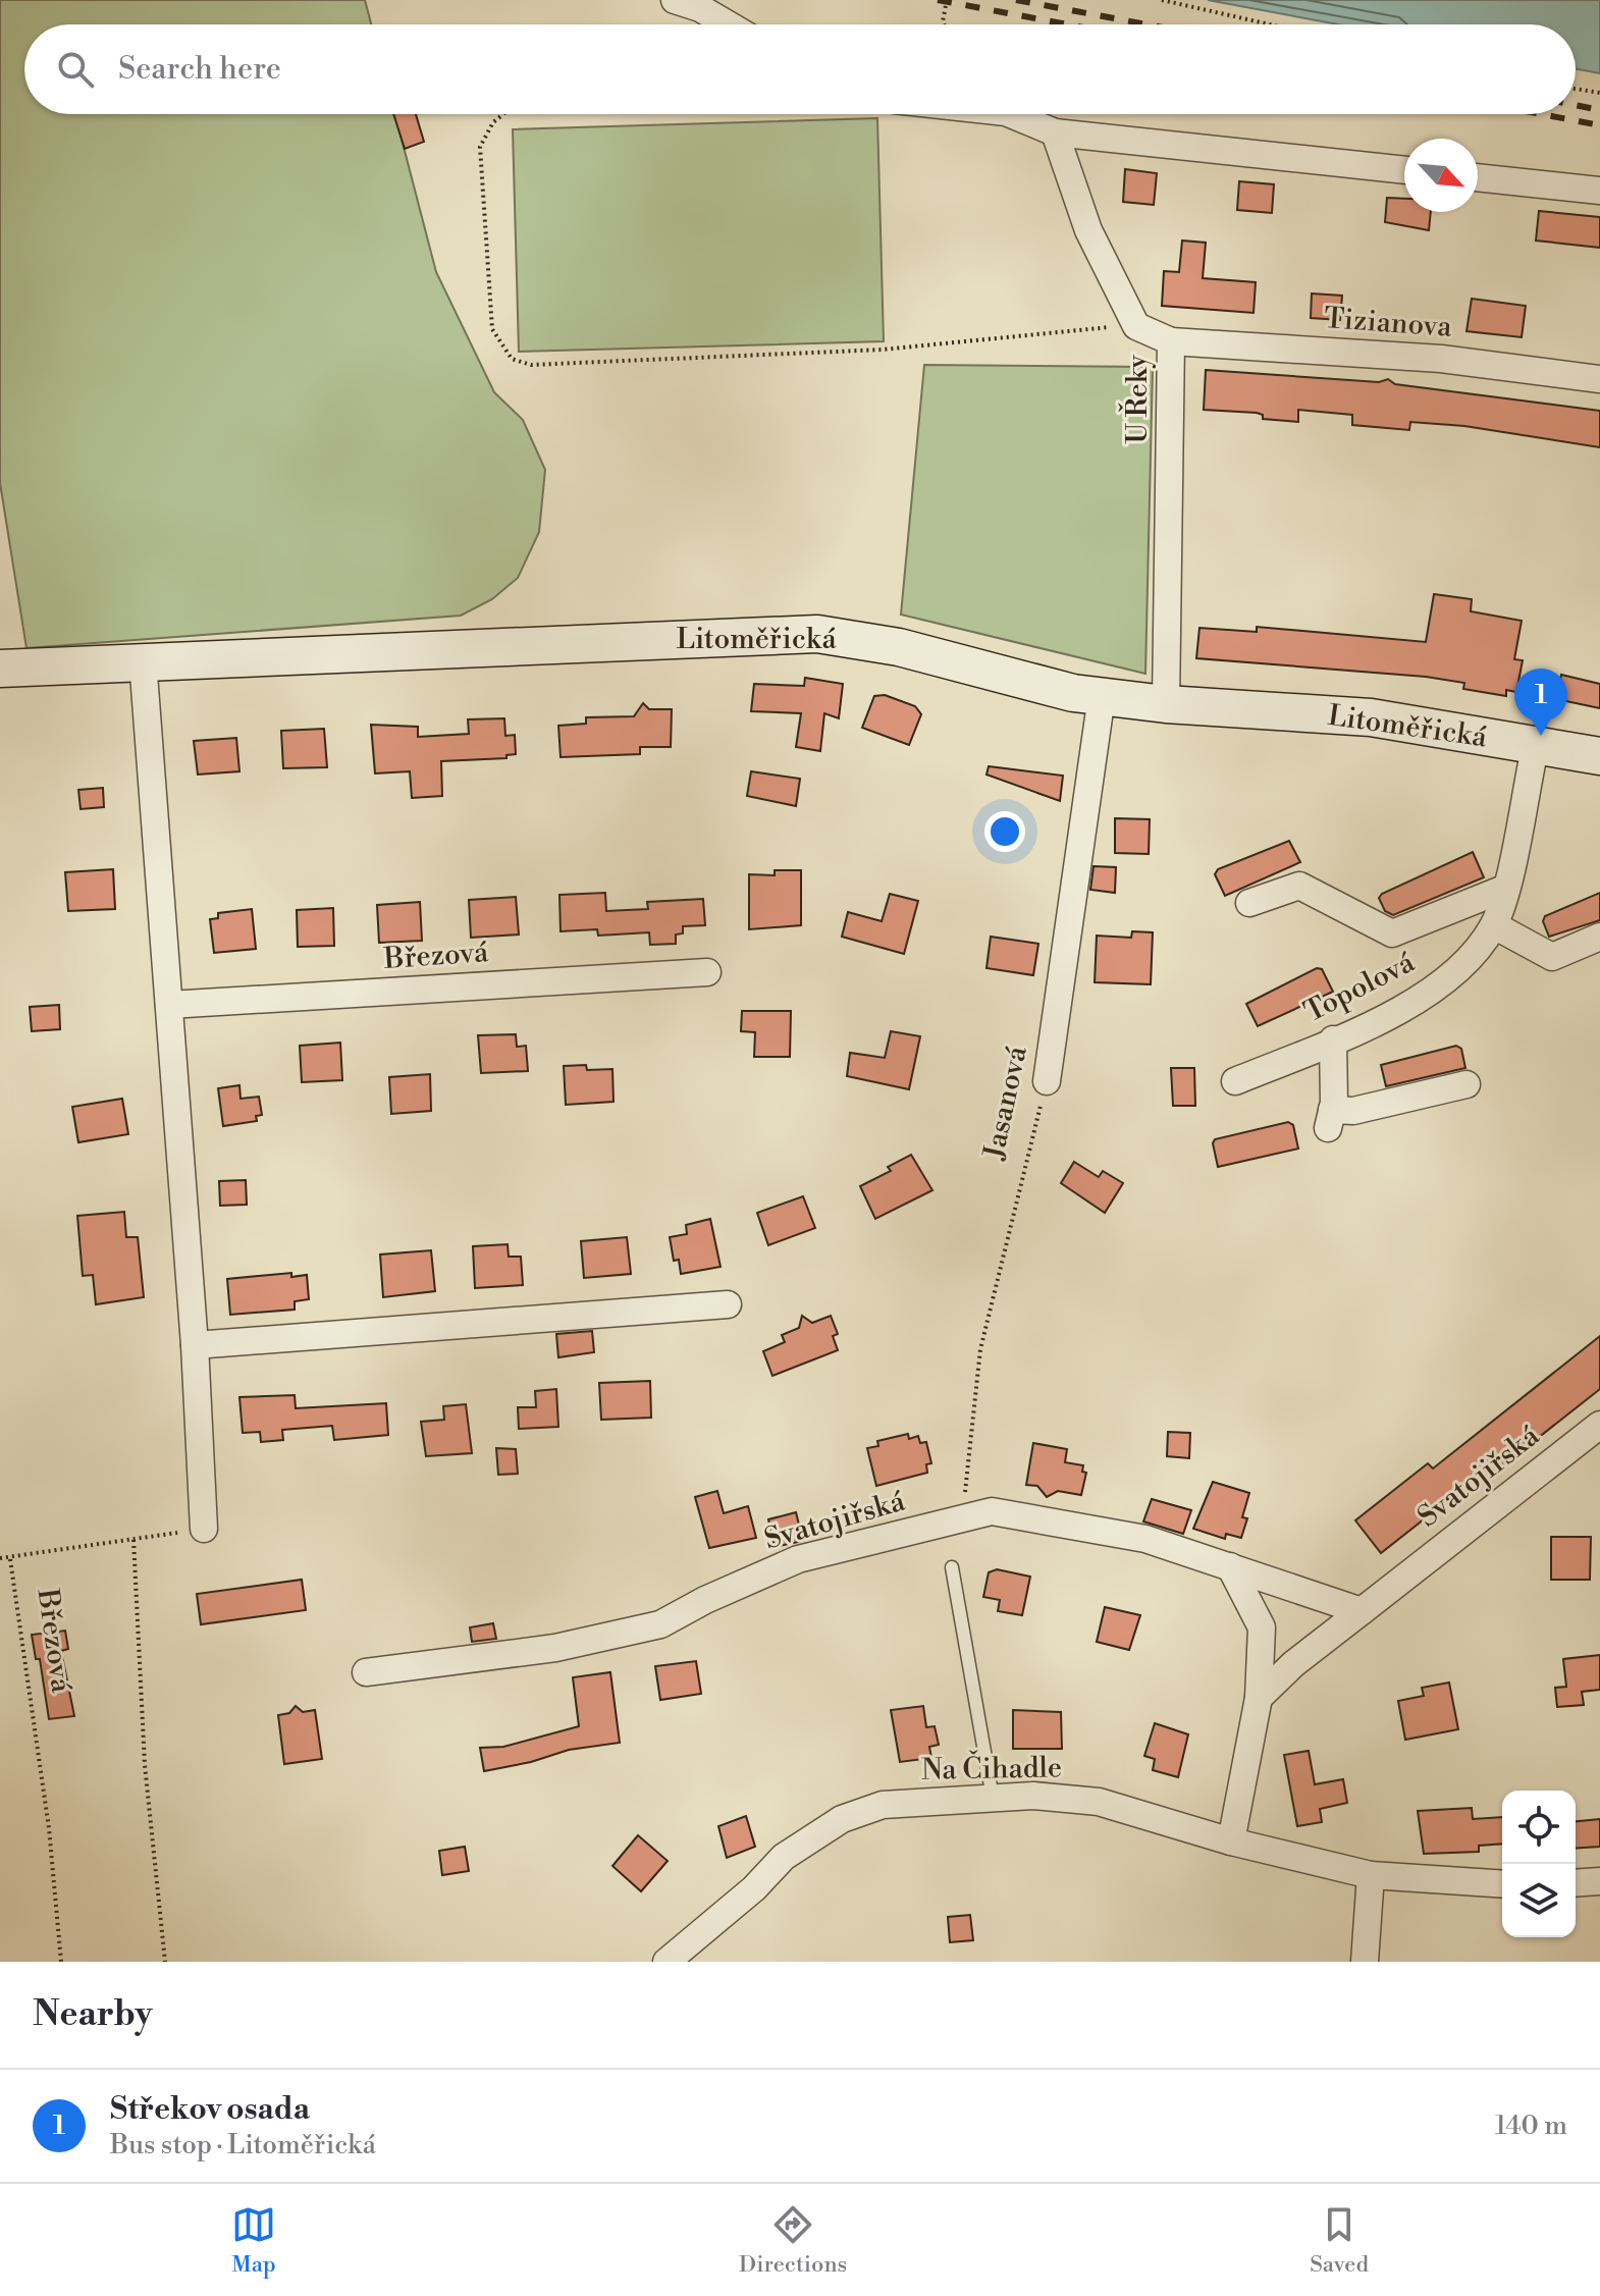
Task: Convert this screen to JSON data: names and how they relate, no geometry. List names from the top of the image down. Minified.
{"streets":{"main road":["Litoměřická"],"street":["Tizianova","U Řeky","Březová","Topolová","Jasanová","Svatojiřská","Na Čihadle"]},"crossings":[["Tizianova","U Řeky"],["U Řeky","Litoměřická"],["Litoměřická","Topolová"],["Litoměřická","Jasanová"],["Jasanová","Svatojiřská"]],"north":"bottom right","page":{"search":"Search here","pins":"1","heading":"Nearby","list":[{"mark":"1","name":"Střekov osada","note":"Bus stop · Litoměřická","value":"140 m"}],"nav":["Map","Directions","Saved"]}}
